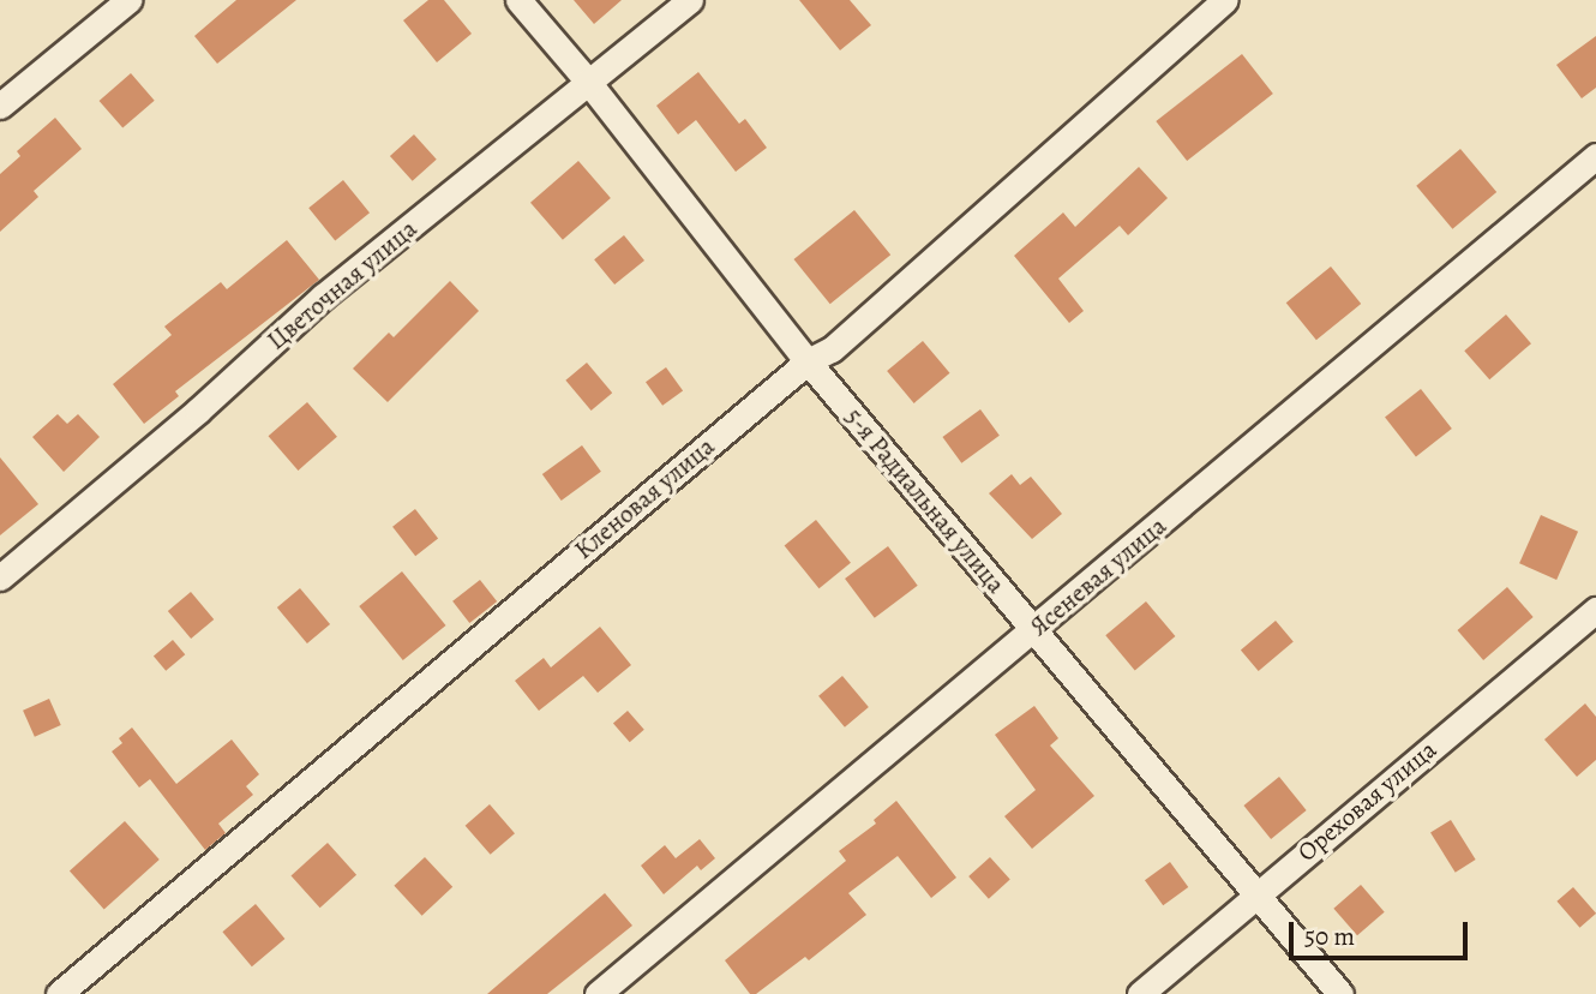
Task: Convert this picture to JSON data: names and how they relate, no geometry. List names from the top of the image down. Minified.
{"streets":{"street":["Цветочная улица","Кленовая улица","5-я Радиальная улица","Ясеневая улица","Ореховая улица"]},"crossings":[["Цветочная улица","5-я Радиальная улица"],["Кленовая улица","5-я Радиальная улица"],["5-я Радиальная улица","Ясеневая улица"],["5-я Радиальная улица","Ореховая улица"]],"scale_bar":"50 m"}
